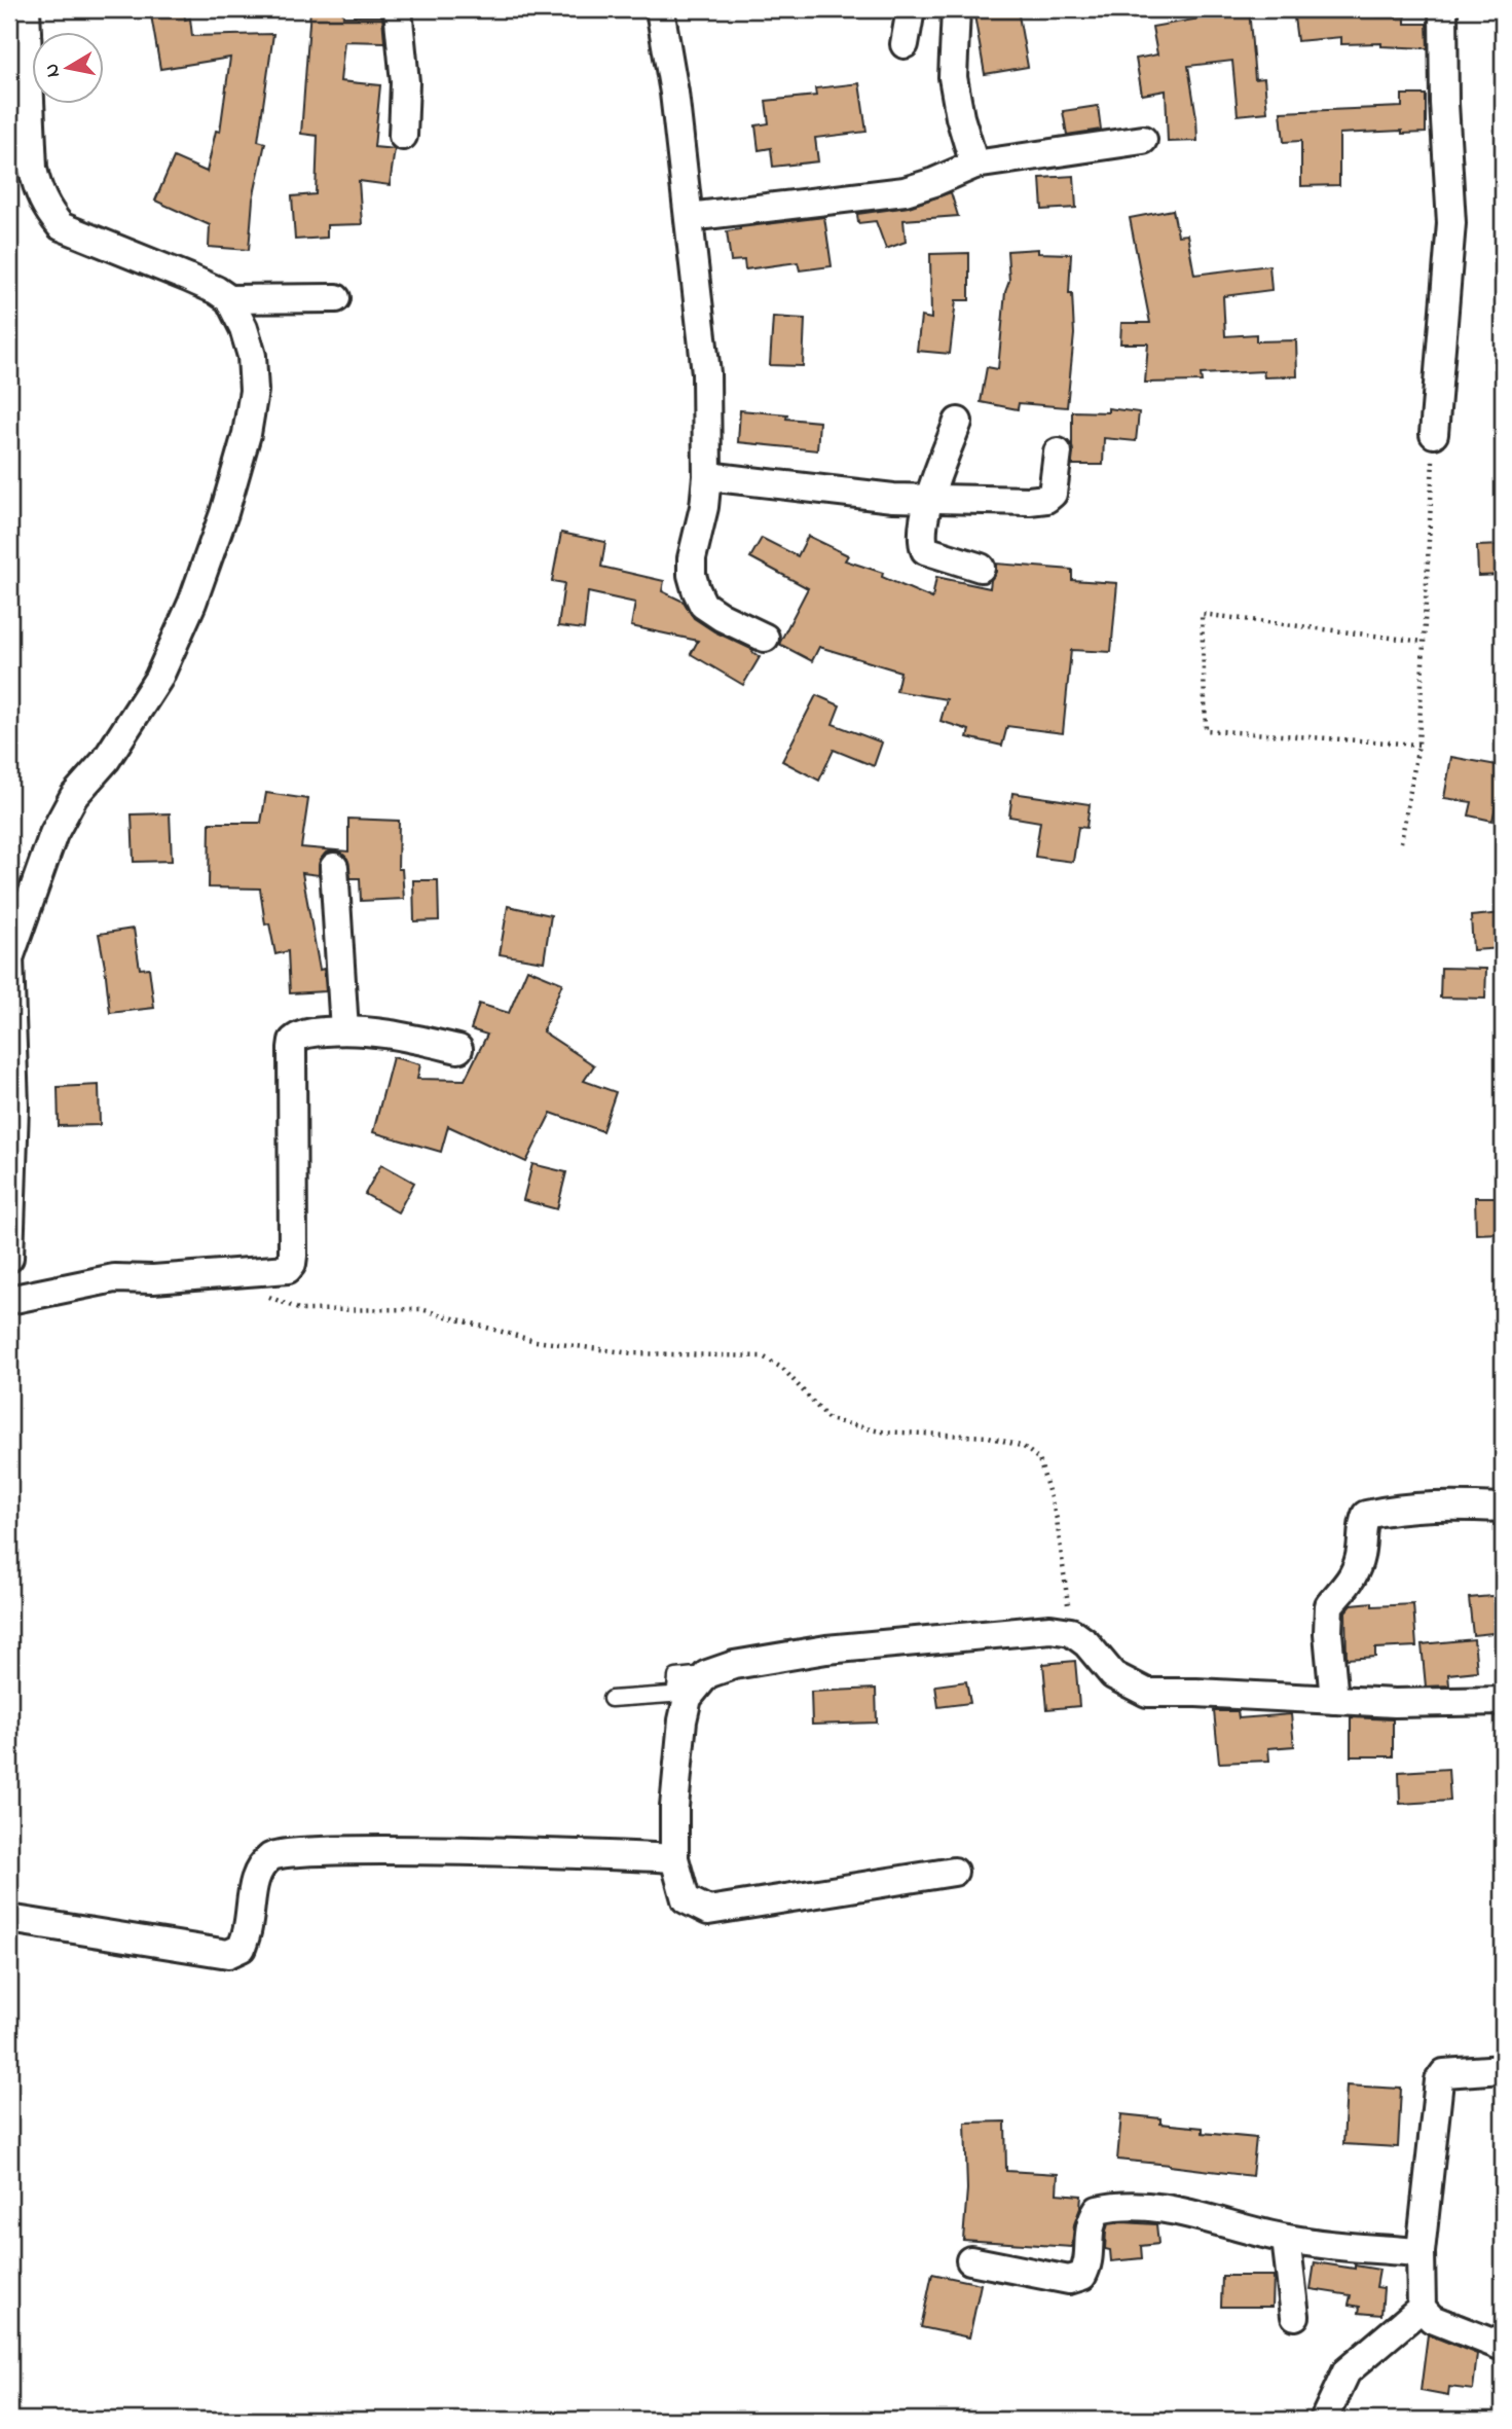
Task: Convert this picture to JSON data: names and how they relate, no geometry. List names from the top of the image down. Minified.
{"north":"left"}
